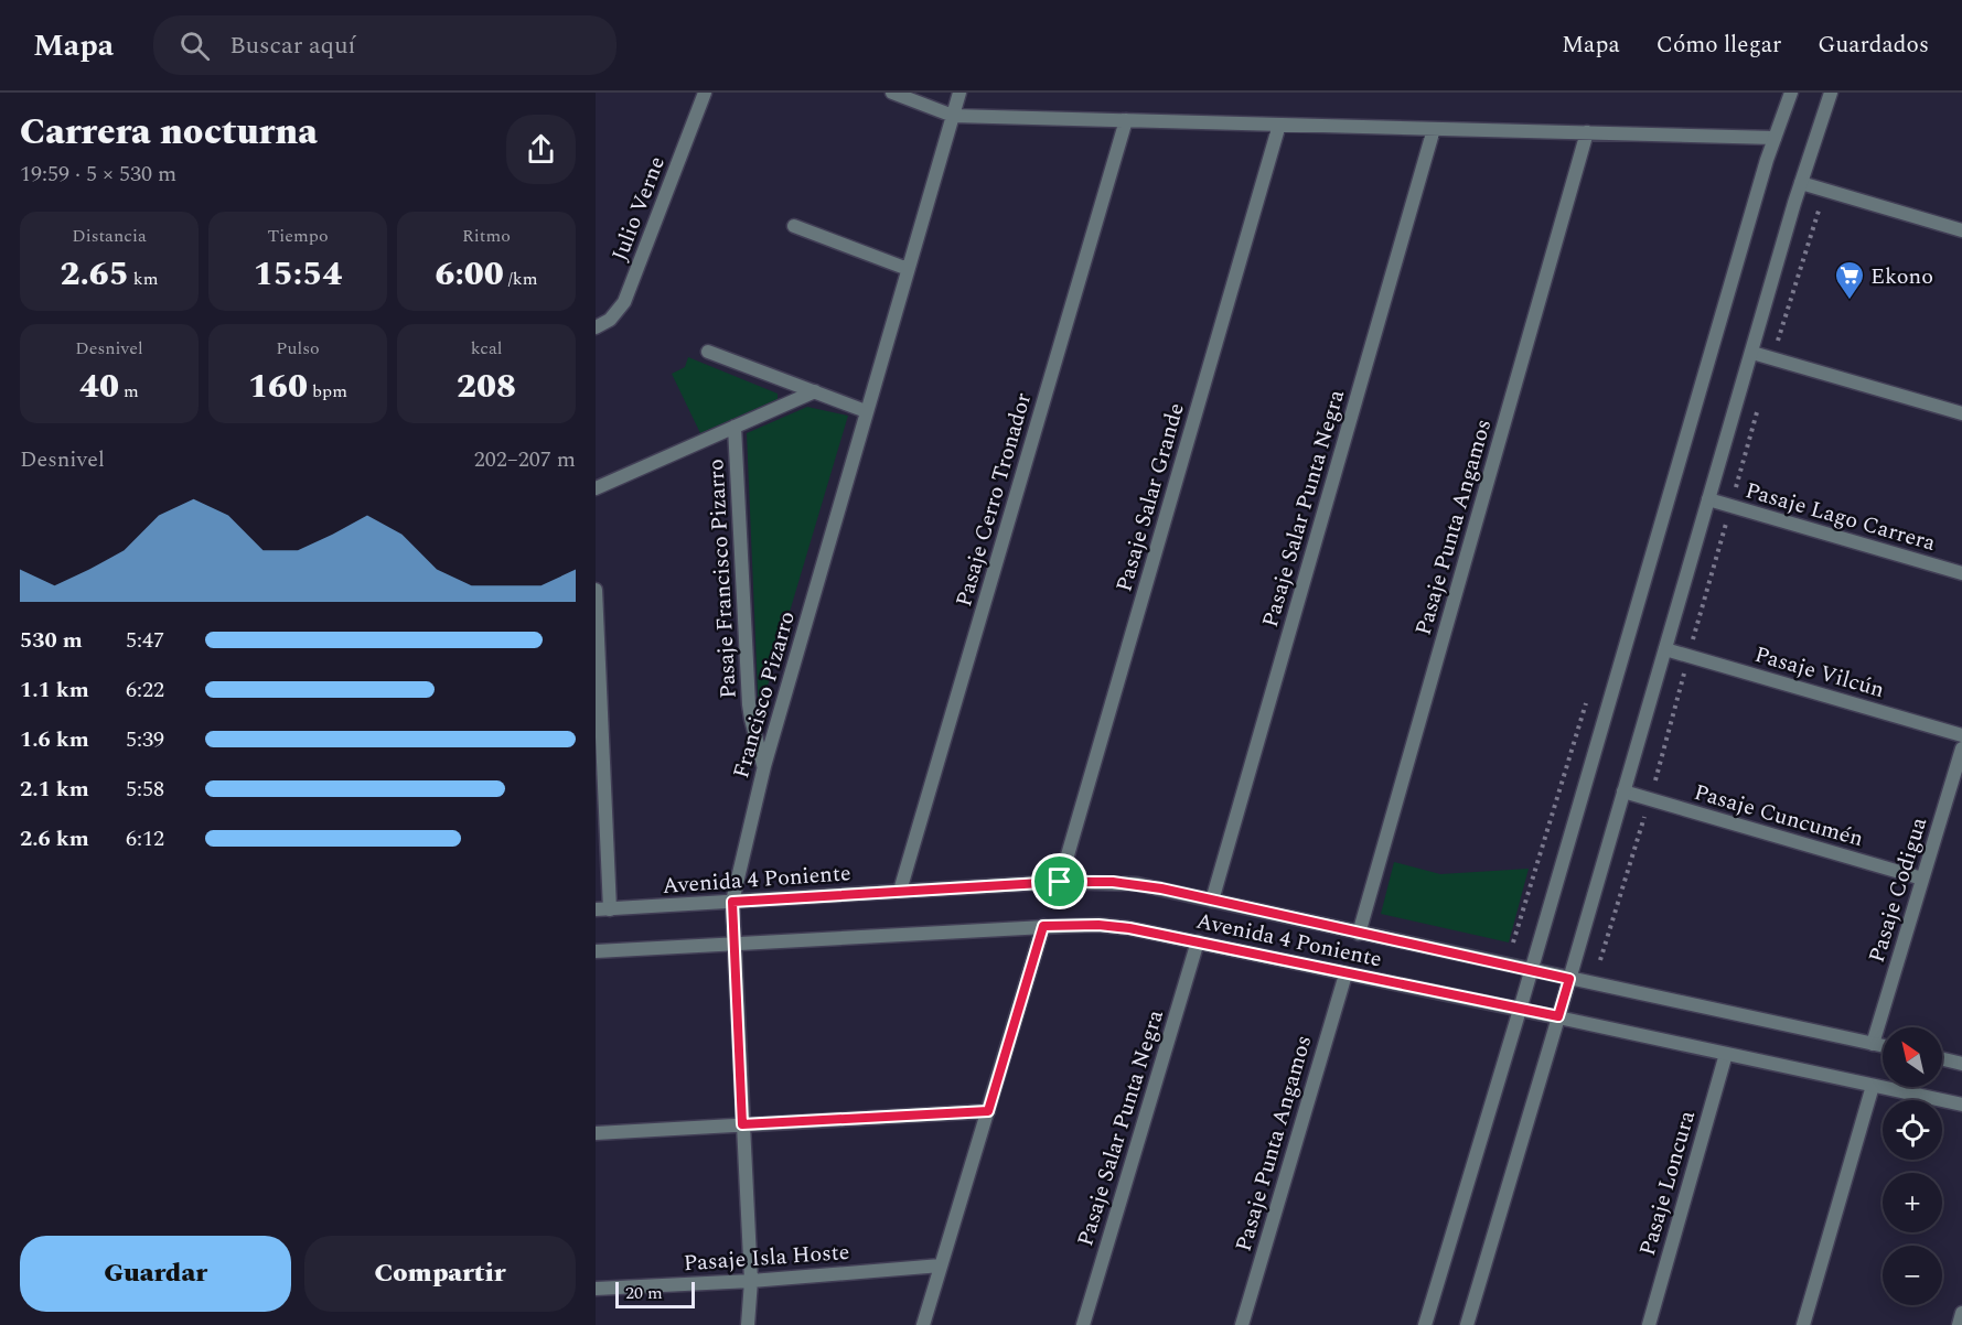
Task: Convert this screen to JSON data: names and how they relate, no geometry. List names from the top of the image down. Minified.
{"streets":{"street":["Julio Verne","Pasaje Salar Grande","Pasaje Cerro Tronador","Pasaje Salar Punta Negra","Pasaje Lago Carrera","Pasaje Punta Angamos","Pasaje Francisco Pizarro","Pasaje Vilcún","Francisco Pizarro","Pasaje Cuncumén","Avenida 4 Poniente","Pasaje Codigua","Pasaje Loncura","Pasaje Isla Hoste"]},"crossings":[["Pasaje Salar Grande","Avenida 4 Poniente"],["Pasaje Cerro Tronador","Avenida 4 Poniente"],["Pasaje Salar Punta Negra","Avenida 4 Poniente"],["Pasaje Punta Angamos","Avenida 4 Poniente"],["Pasaje Francisco Pizarro","Francisco Pizarro"],["Francisco Pizarro","Avenida 4 Poniente"],["Francisco Pizarro","Pasaje Isla Hoste"],["Pasaje Cuncumén","Pasaje Codigua"],["Avenida 4 Poniente","Pasaje Codigua"],["Avenida 4 Poniente","Pasaje Loncura"]],"places":{"supermarket":["Ekono"]},"scale_bar":"20 m","north":"top left","page":{"header":"Mapa","search":"Buscar aquí","nav":["Mapa","Cómo llegar","Guardados"],"heading":["Carrera nocturna","19:59 · 5 × 530 m"],"stats":[["Distancia","2.65 km"],["Tiempo","15:54"],["Ritmo","6:00 /km"],["Desnivel","40 m"],["Pulso","160 bpm"],["kcal","208"]],"chart":["Desnivel","202–207 m"],"list":[{"name":"530 m","note":"5:47"},{"name":"1.1 km","note":"6:22"},{"name":"1.6 km","note":"5:39"},{"name":"2.1 km","note":"5:58"},{"name":"2.6 km","note":"6:12"}],"map_buttons":["+","−"],"buttons":["Guardar","Compartir"],"scale":"20 m"}}
